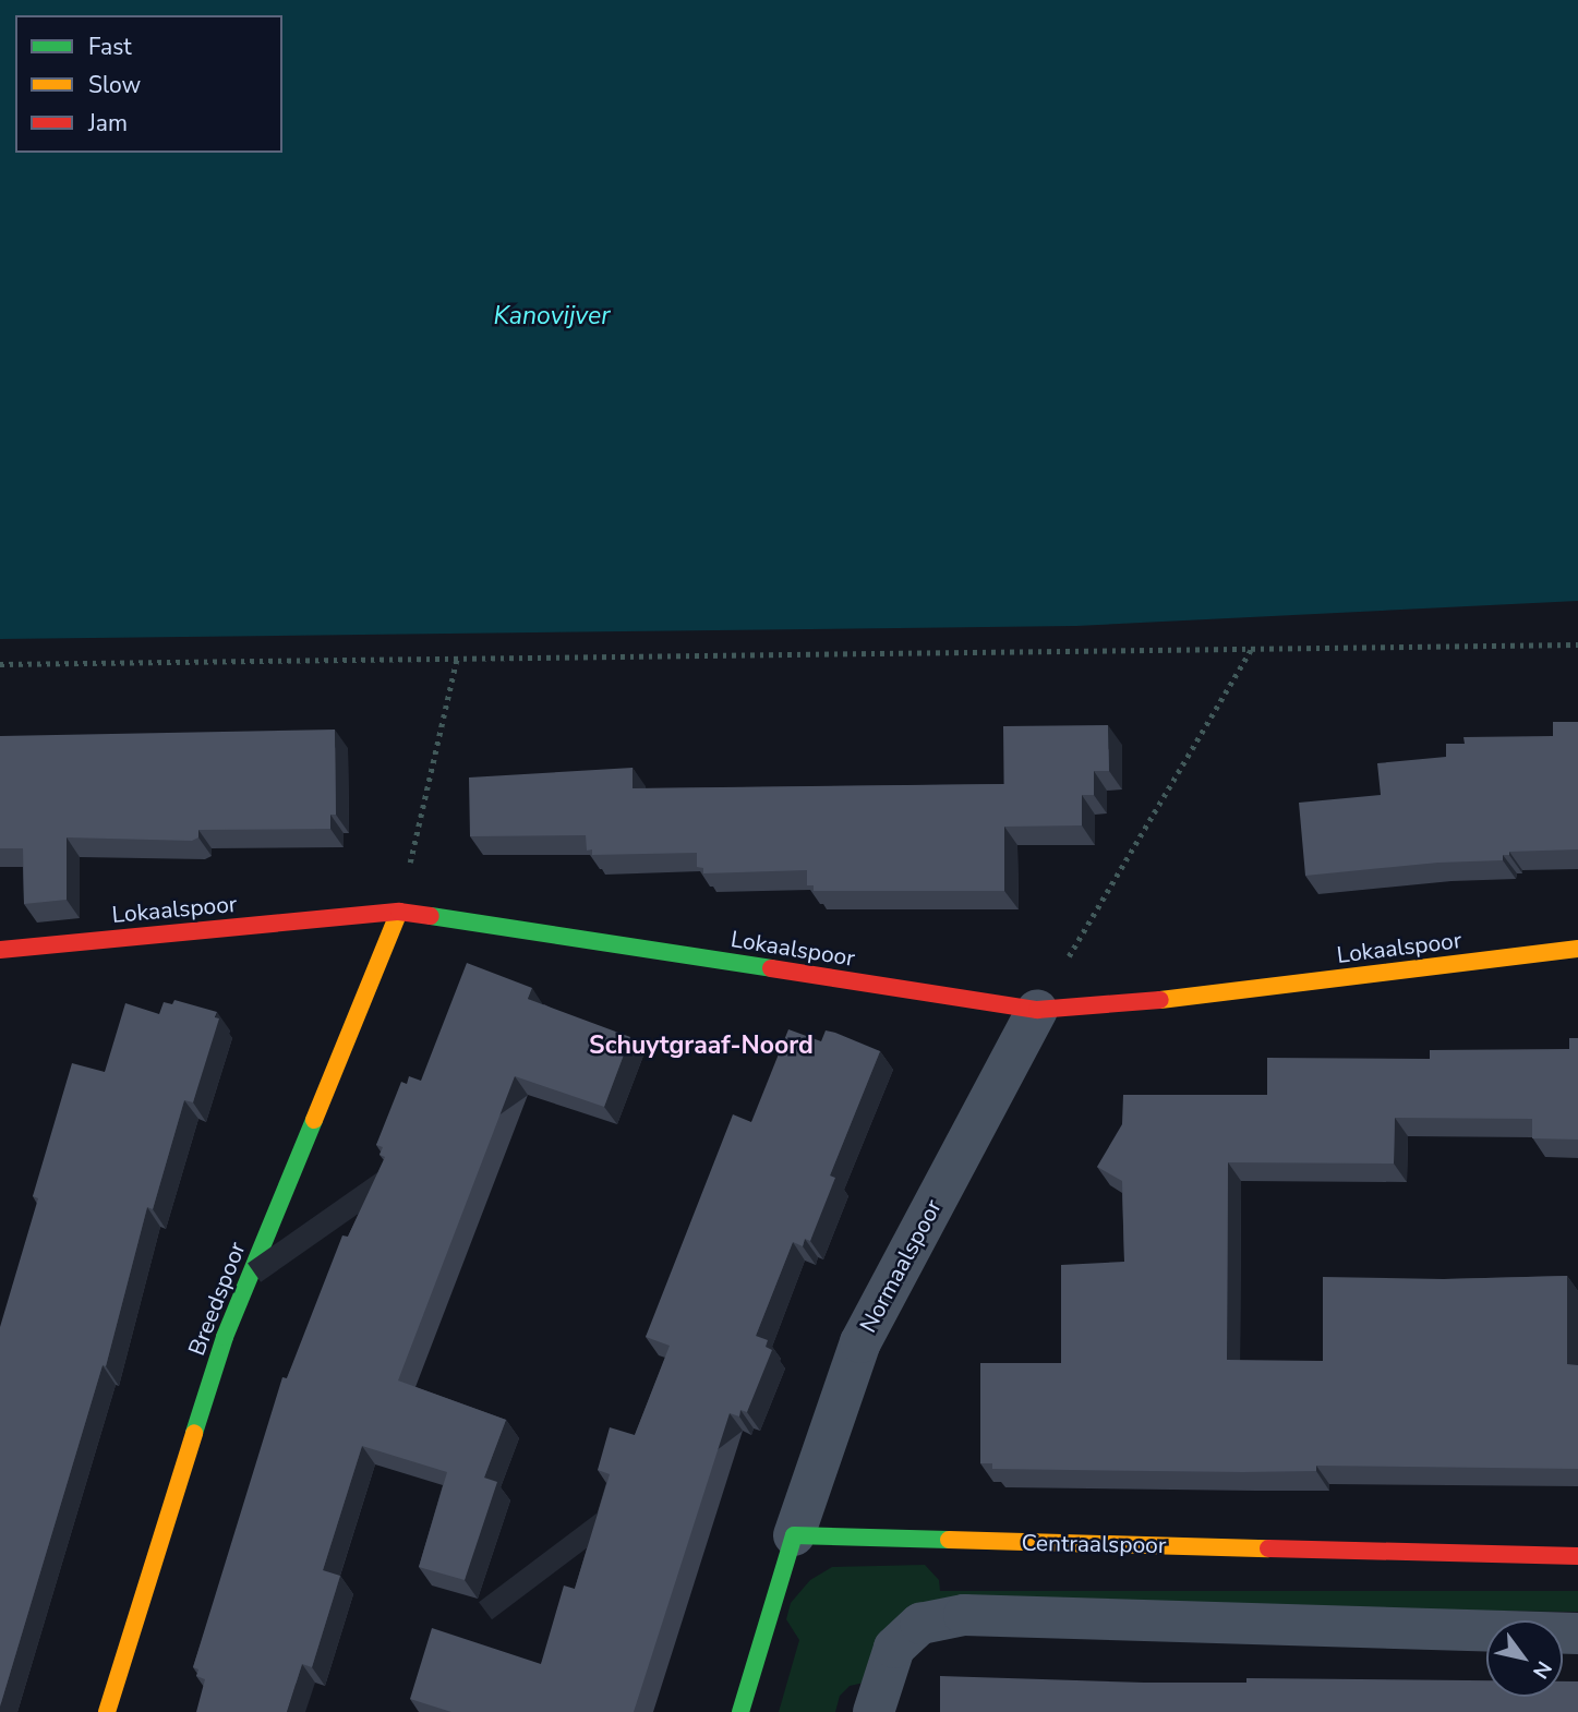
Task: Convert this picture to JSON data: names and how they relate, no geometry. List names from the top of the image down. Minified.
{"streets":{"street":["Lokaalspoor","Normaalspoor","Breedspoor","Centraalspoor"]},"crossings":[["Lokaalspoor","Normaalspoor"],["Lokaalspoor","Breedspoor"],["Normaalspoor","Centraalspoor"]],"districts":["Schuytgraaf-Noord"],"water":["Kanovijver"],"legend":["Fast","Slow","Jam"],"north":"bottom right"}
